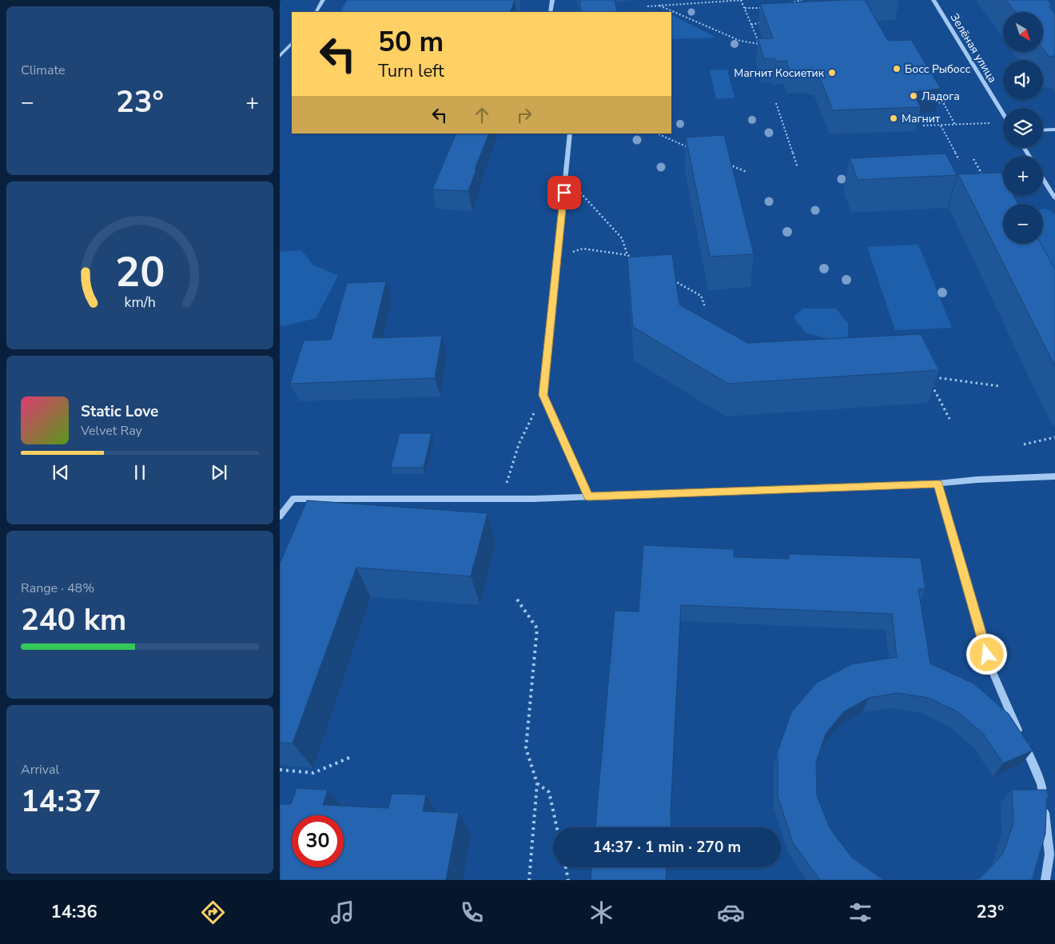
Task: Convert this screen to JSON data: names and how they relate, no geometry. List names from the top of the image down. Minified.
{"streets":{"street":["Зелёная улица"]},"places":["Босс Рыбосс","Магнит Косиетик","Ладога","Магнит"],"north":"bottom right","page":{"tile":["Climate",["Range · 48%","240 km"],["Arrival","14:37"]],"map_buttons":["+","−"],"turn":["50 m","Turn left"],"heat":["−","23°","+"],"song":["Static Love","Velvet Ray"],"limit":"30","trip":"14:37 · 1 min · 270 m","tabs":["14:36","23°"],"gauge":["20","km/h"]}}
